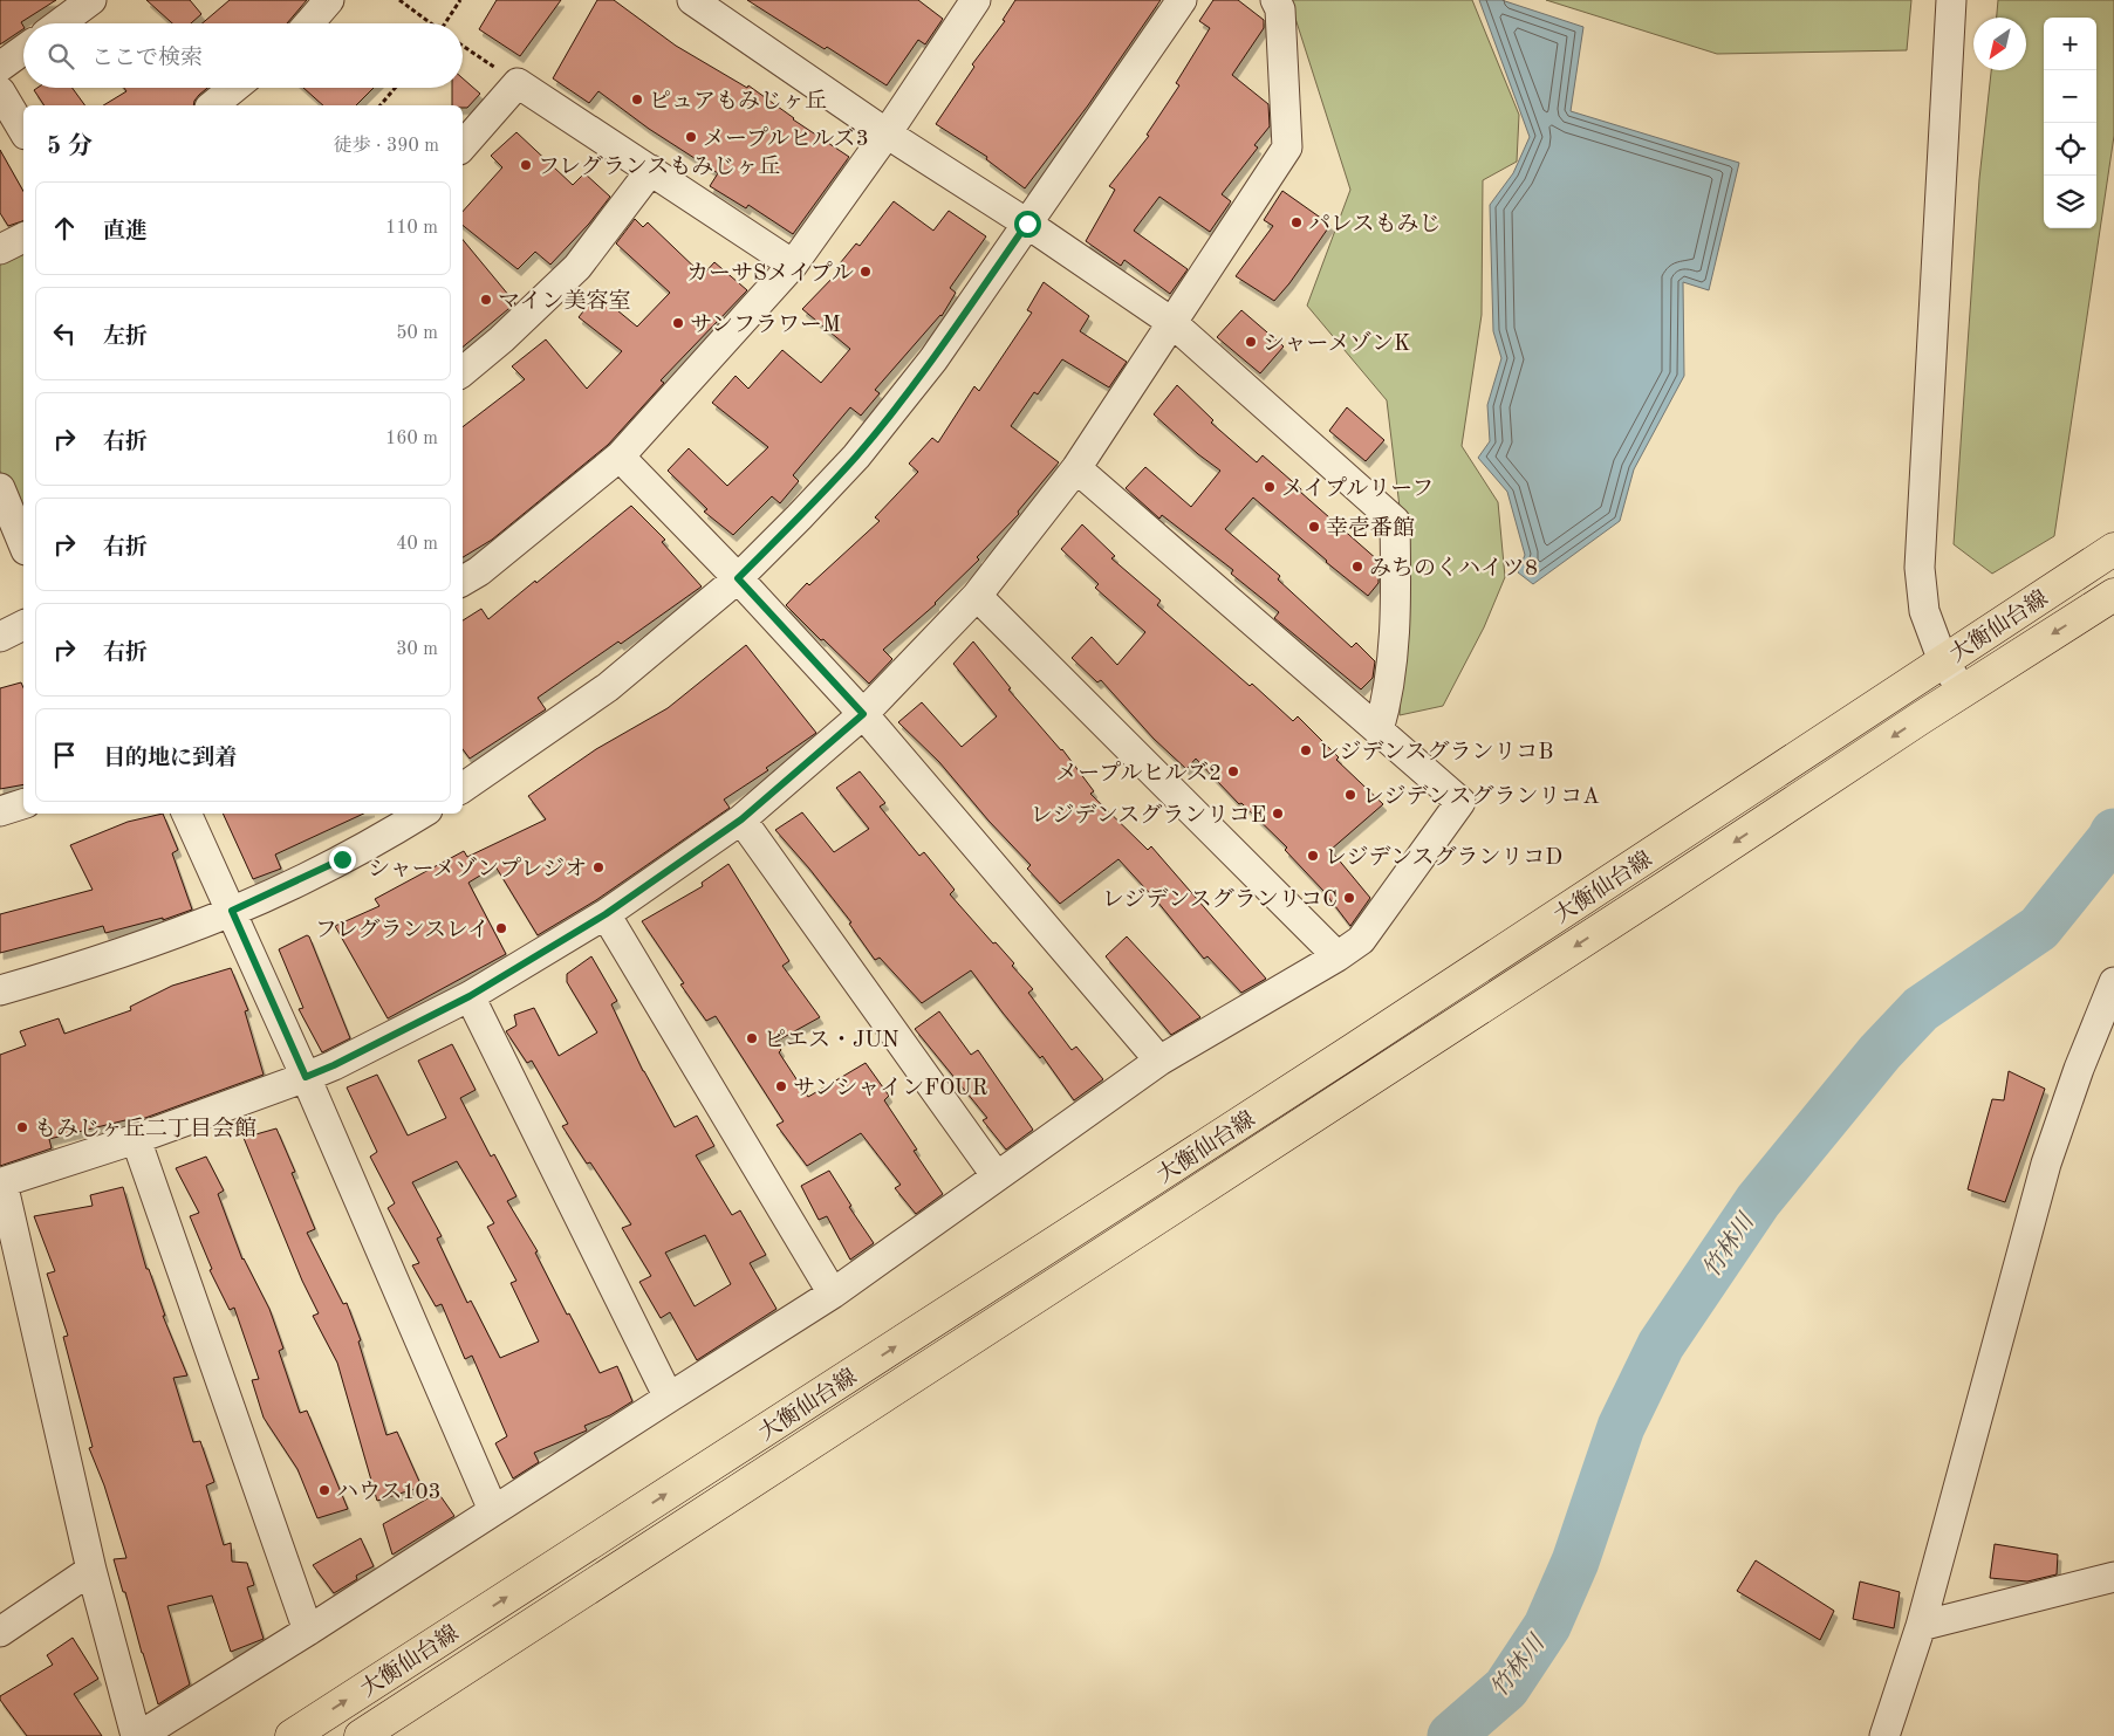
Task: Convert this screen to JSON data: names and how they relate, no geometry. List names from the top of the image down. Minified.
{"streets":{"main road":["大衡仙台線"]},"water":["竹林川"],"places":["ピュアもみじヶ丘","メープルヒルズ3","フレグランスもみじヶ丘","パレスもみじ","カーサSメイプル","マイン美容室","サンフラワーM","シャーメゾンK","メイプルリーフ","幸壱番館","みちのくハイツ8","レジデンスグランリコB","メープルヒルズ2","レジデンスグランリコA","レジデンスグランリコE","レジデンスグランリコD","シャーメゾンプレジオ","レジデンスグランリコC","フレグランスレイ","ピエス・JUN","サンシャインFOUR","もみじヶ丘二丁目会館","ハウス103"],"north":"bottom left","page":{"map_buttons":["+","−"],"search":"ここで検索","heading":["5 分","徒歩 · 390 m"],"list":[["直進","110 m"],["左折","50 m"],["右折","160 m"],["右折","40 m"],["右折","30 m"],"目的地に到着"]}}
